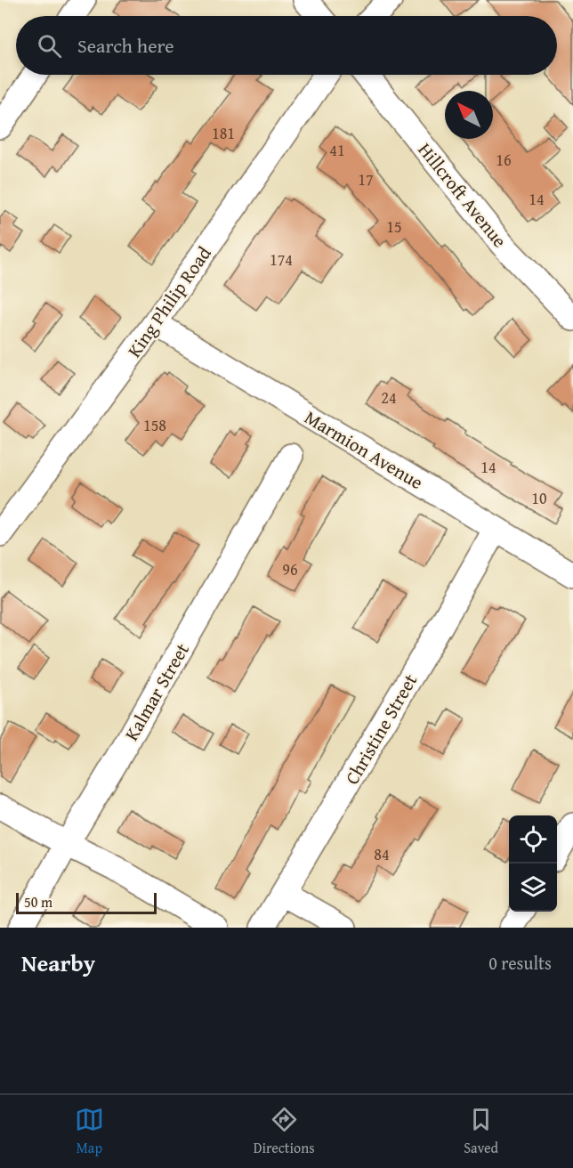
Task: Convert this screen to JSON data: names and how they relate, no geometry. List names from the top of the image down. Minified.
{"streets":{"street":["Hillcroft Avenue","King Philip Road","Marmion Avenue","Kalmar Street","Christine Street"]},"crossings":[["King Philip Road","Marmion Avenue"],["Marmion Avenue","Christine Street"]],"house_numbers":["181","41","16","17","14","15","174","24","158","14","10","96","84"],"scale_bar":"50 m","north":"top left","page":{"search":"Search here","scale":"50 m","heading":["Nearby","0 results"],"nav":["Map","Directions","Saved"]}}
